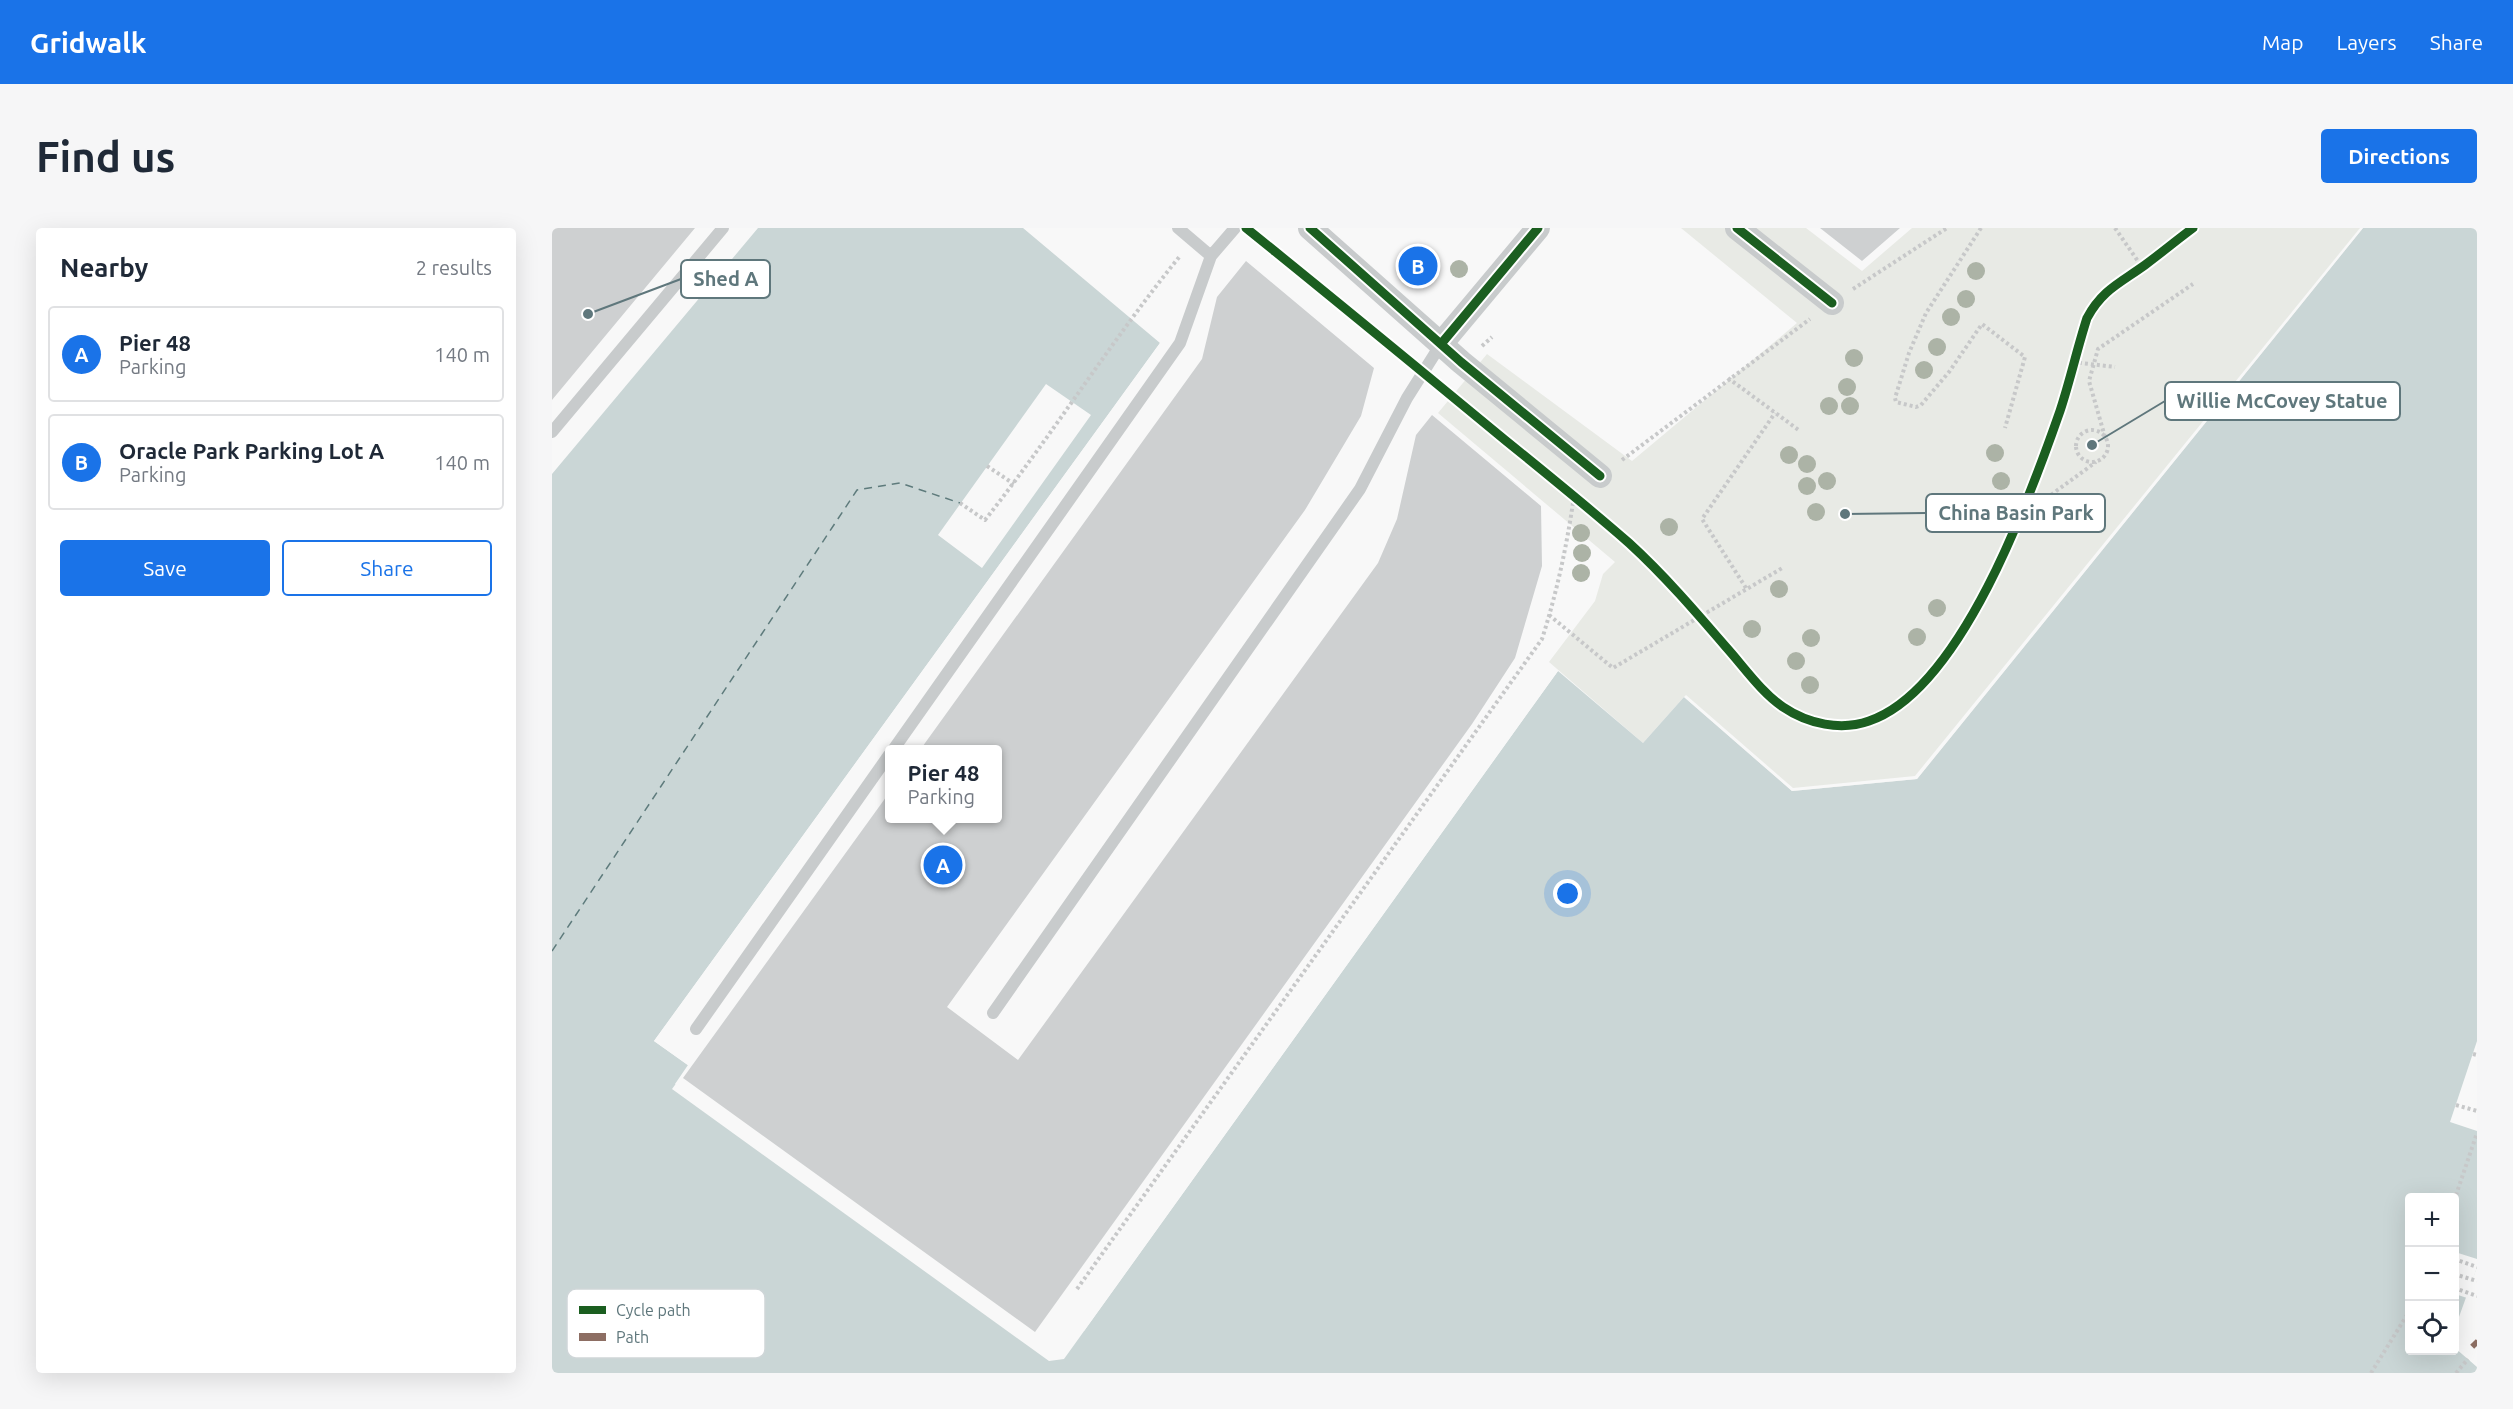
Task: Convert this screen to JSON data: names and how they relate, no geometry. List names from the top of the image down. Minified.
{"places":["Shed A","Willie McCovey Statue","China Basin Park"],"legend":["Cycle path","Path"],"page":{"header":"Gridwalk","nav":["Map","Layers","Share"],"buttons":["Directions",["Save","Share"]],"title":"Find us","heading":["Nearby","2 results"],"pins":["B","A"],"list":[{"mark":"A","name":"Pier 48","note":"Parking","value":"140 m"},{"mark":"B","name":"Oracle Park Parking Lot A","note":"Parking","value":"140 m"}],"popup":["Pier 48","Parking"],"map_buttons":["+","−"]}}
